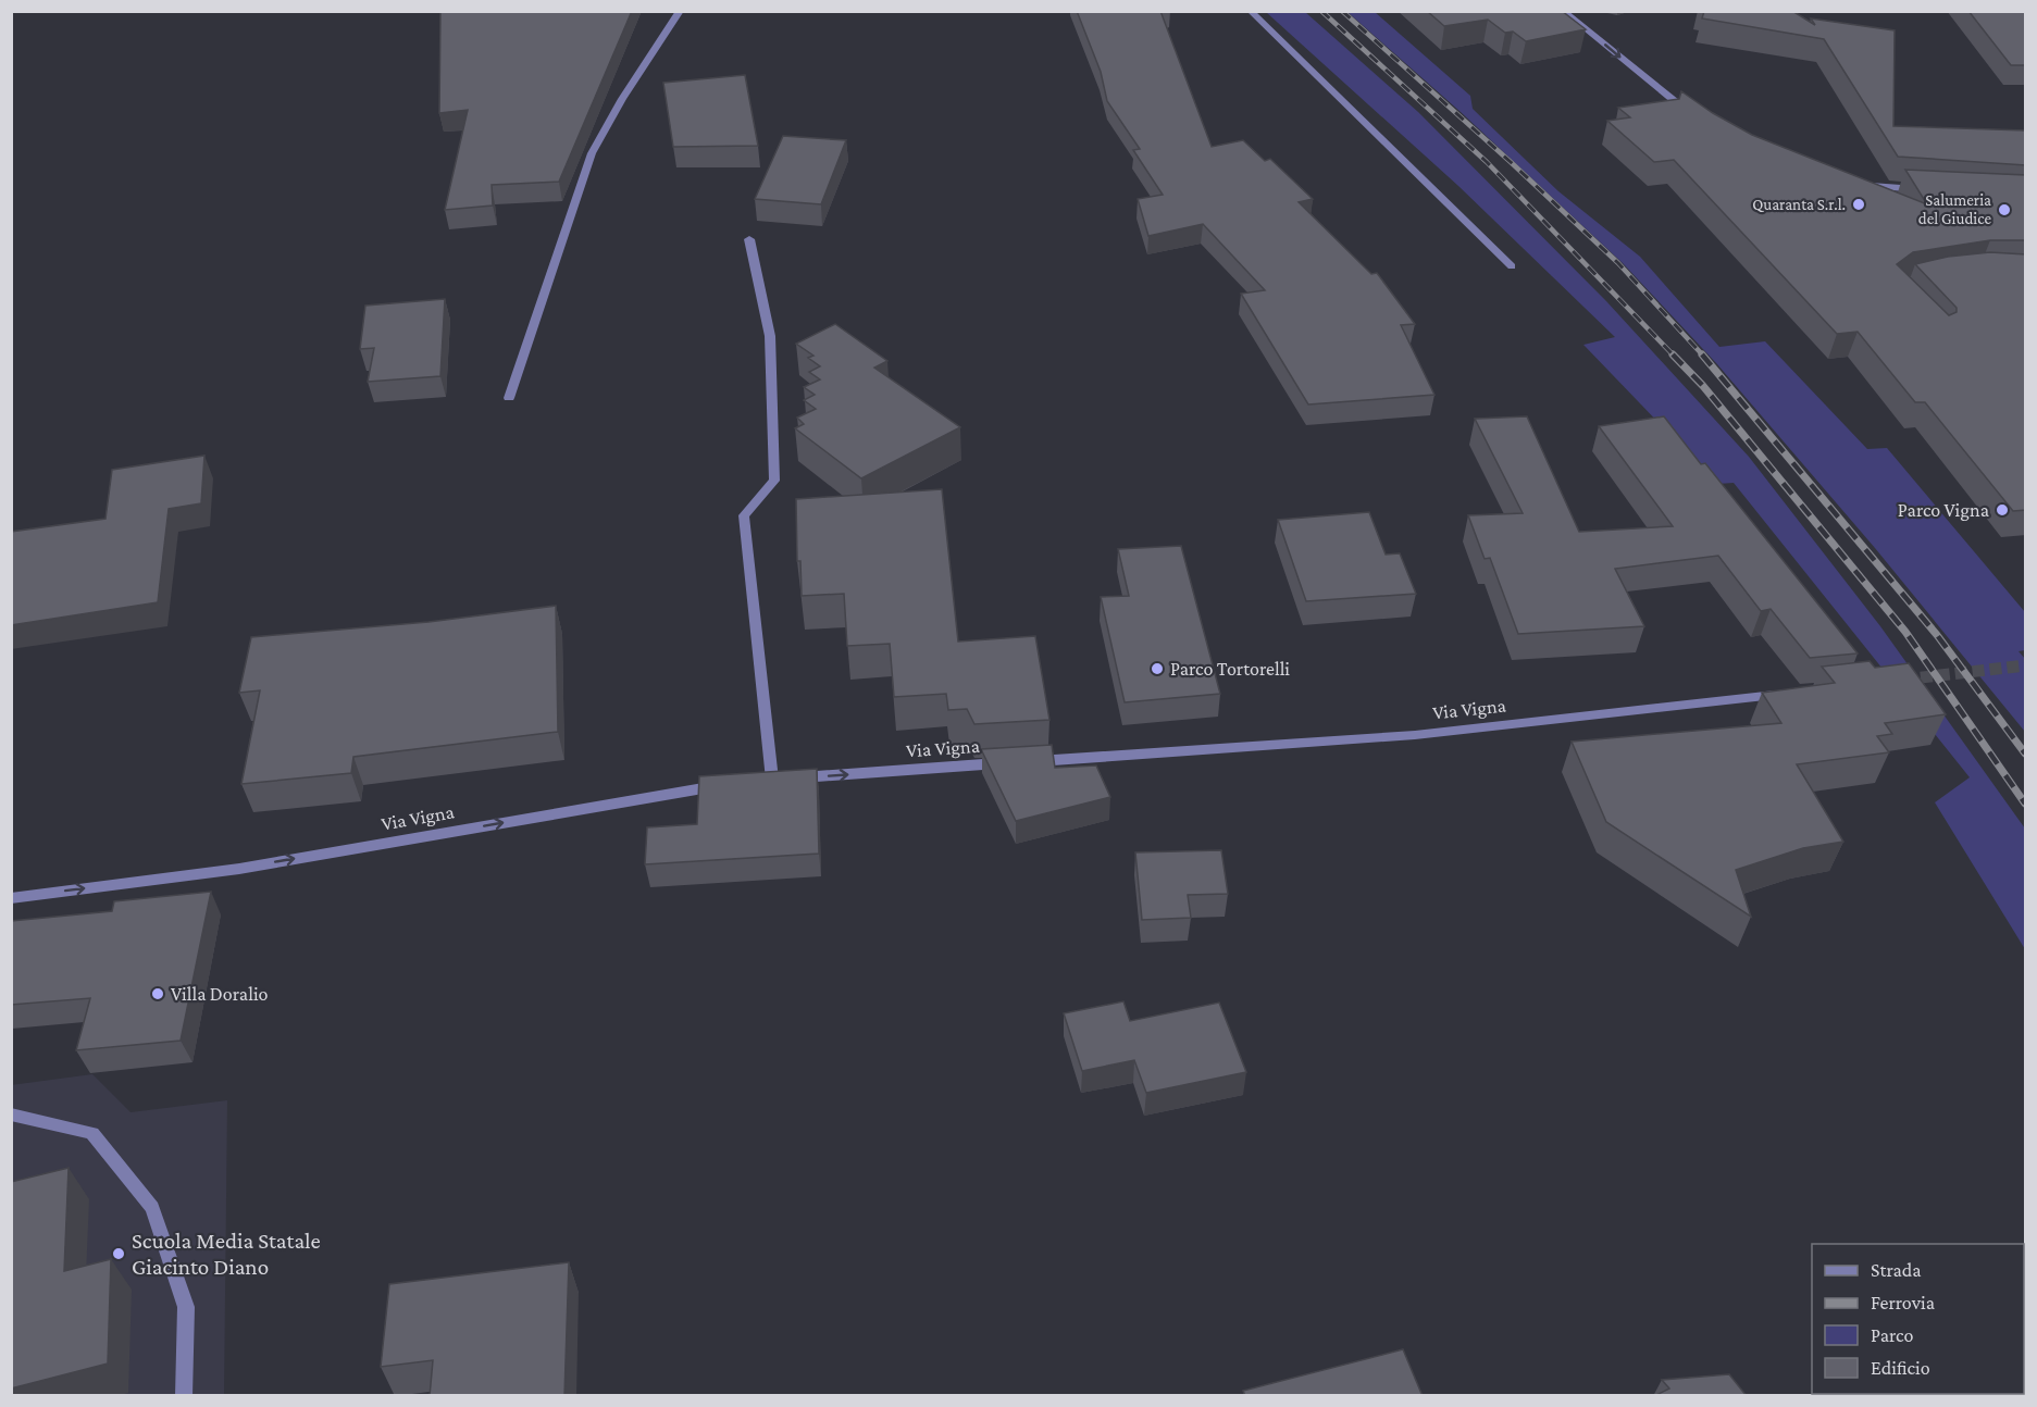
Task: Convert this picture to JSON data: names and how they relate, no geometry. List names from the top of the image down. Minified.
{"streets":{"street":["Via Vigna"]},"places":["Quaranta S.r.l.","Salumeria del Giudice","Parco Vigna","Parco Tortorelli","Villa Doralio","Scuola Media Statale Giacinto Diano"],"legend":["Strada","Ferrovia","Parco","Edificio"]}
